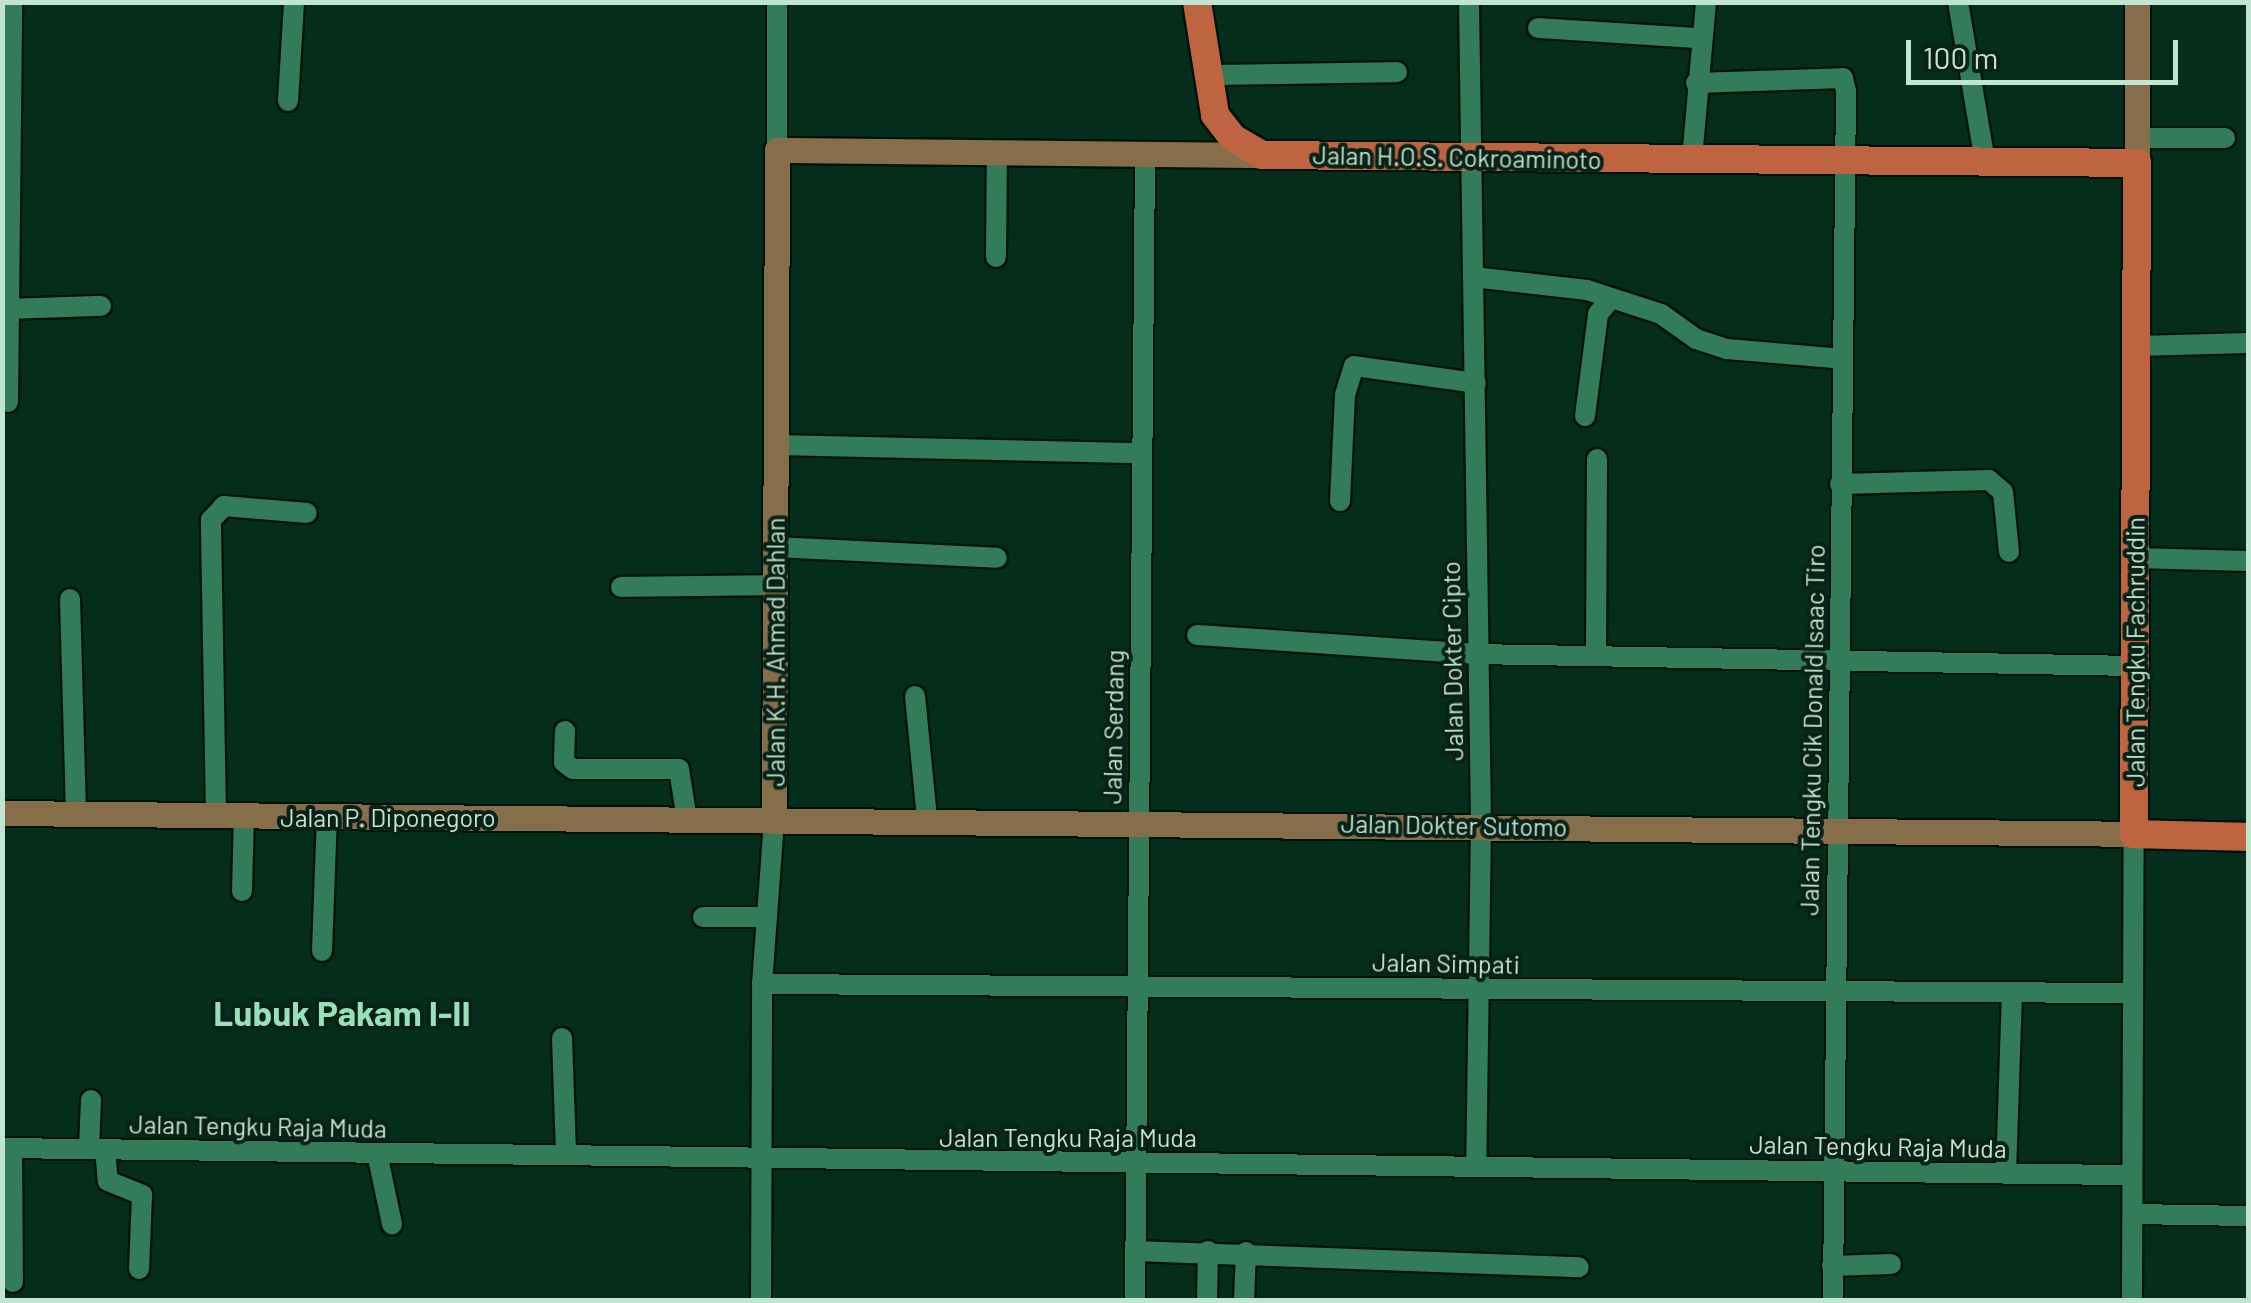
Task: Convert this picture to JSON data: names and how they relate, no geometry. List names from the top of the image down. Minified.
{"streets":{"highway":["Jalan H.O.S. Cokroaminoto","Jalan Tengku Fachruddin"],"main road":["Jalan K.H. Ahmad Dahlan","Jalan P. Diponegoro","Jalan Dokter Sutomo"],"street":["Jalan Dokter Cipto","Jalan Serdang","Jalan Tengku Cik Donald Isaac Tiro","Jalan Simpati","Jalan Tengku Raja Muda"]},"crossings":[["Jalan H.O.S. Cokroaminoto","Jalan K.H. Ahmad Dahlan"],["Jalan H.O.S. Cokroaminoto","Jalan Tengku Fachruddin"],["Jalan H.O.S. Cokroaminoto","Jalan Dokter Cipto"],["Jalan H.O.S. Cokroaminoto","Jalan Serdang"],["Jalan H.O.S. Cokroaminoto","Jalan Tengku Cik Donald Isaac Tiro"],["Jalan K.H. Ahmad Dahlan","Jalan P. Diponegoro"],["Jalan K.H. Ahmad Dahlan","Jalan Dokter Sutomo"],["Jalan K.H. Ahmad Dahlan","Jalan Simpati"],["Jalan K.H. Ahmad Dahlan","Jalan Tengku Raja Muda"],["Jalan Tengku Fachruddin","Jalan Dokter Sutomo"],["Jalan Tengku Fachruddin","Jalan Simpati"],["Jalan Tengku Fachruddin","Jalan Tengku Raja Muda"],["Jalan Dokter Cipto","Jalan Dokter Sutomo"],["Jalan Dokter Cipto","Jalan Simpati"],["Jalan Dokter Cipto","Jalan Tengku Raja Muda"],["Jalan Serdang","Jalan Dokter Sutomo"],["Jalan Serdang","Jalan Simpati"],["Jalan Serdang","Jalan Tengku Raja Muda"],["Jalan Tengku Cik Donald Isaac Tiro","Jalan Dokter Sutomo"],["Jalan Tengku Cik Donald Isaac Tiro","Jalan Simpati"],["Jalan Tengku Cik Donald Isaac Tiro","Jalan Tengku Raja Muda"],["Jalan P. Diponegoro","Jalan Dokter Sutomo"]],"districts":["Lubuk Pakam I-II"],"scale_bar":"100 m"}
